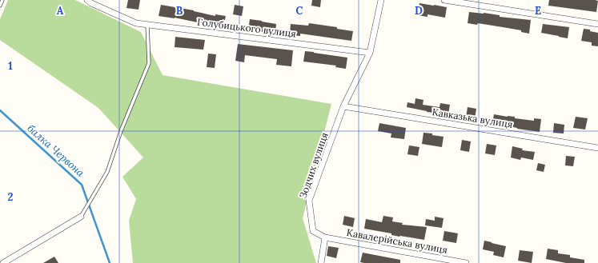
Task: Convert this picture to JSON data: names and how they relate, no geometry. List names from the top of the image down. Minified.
{"streets":{"street":["Голубицького вулиця","Кавказька вулиця","Зодчих вулиця","Кавалерійська вулиця"]},"crossings":[["Кавказька вулиця","Зодчих вулиця"],["Зодчих вулиця","Кавалерійська вулиця"]],"water":["балка Червона"],"grid":{"columns":["A","B","C","D","E"],"rows":["1","2"]}}
